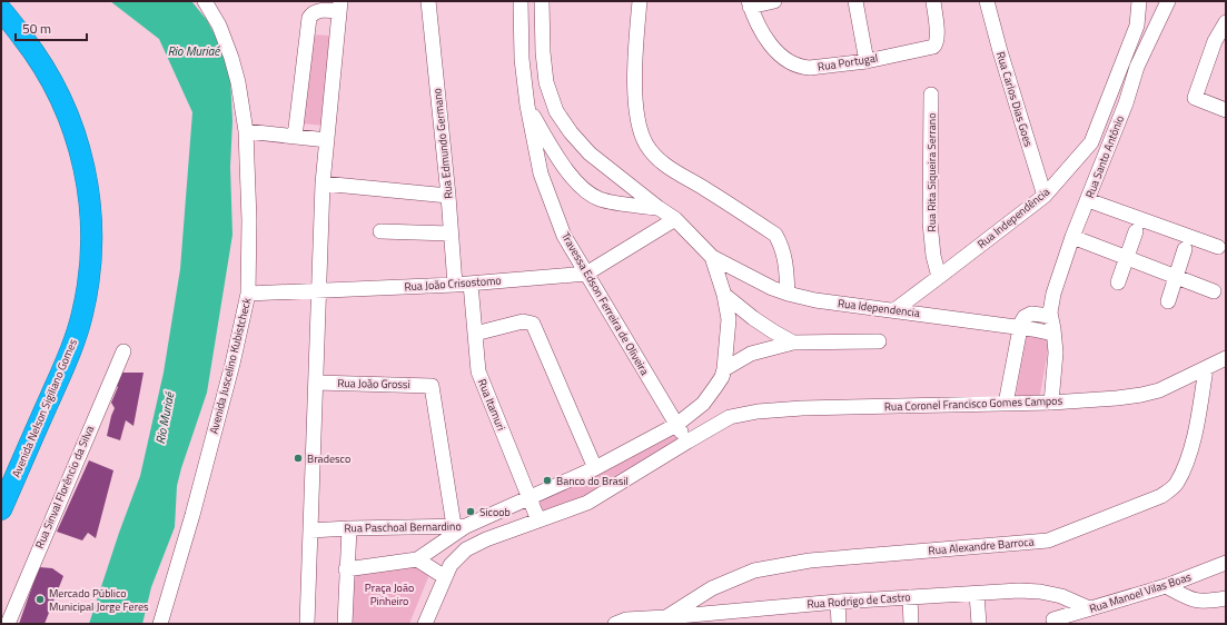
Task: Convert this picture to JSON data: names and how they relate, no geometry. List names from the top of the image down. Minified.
{"streets":{"highway":["Avenida Nelson Sigiliano Gomes"],"street":["Rua Portugal","Rua Carlos Dias Goes","Rua Edmundo Germano","Rua Santo Antônio","Rua Rita Siqueira Serrano","Rua Independência","Rua João Crisostomo","Travessa Edson Ferreira de Oliveira","Rua Idependencia","Avenida Juscelino Kubistcheck","Rua João Grossi","Rua Coronel Francisco Gomes Campos","Rua Itamuri","Rua Sinval Florêncio da Silva","Rua Paschoal Bernardino","Rua Alexandre Barroca","Rua Manoel Vilas Boas","Rua Rodrigo de Castro"]},"crossings":[["Rua Carlos Dias Goes","Rua Independência"],["Rua Edmundo Germano","Rua João Crisostomo"],["Rua Santo Antônio","Rua Idependencia"],["Rua Santo Antônio","Rua Coronel Francisco Gomes Campos"],["Rua Rita Siqueira Serrano","Rua Independência"],["Rua Independência","Rua Idependencia"],["Rua João Crisostomo","Travessa Edson Ferreira de Oliveira"],["Rua João Crisostomo","Avenida Juscelino Kubistcheck"],["Rua João Crisostomo","Rua Itamuri"],["Travessa Edson Ferreira de Oliveira","Rua Coronel Francisco Gomes Campos"],["Travessa Edson Ferreira de Oliveira","Rua Paschoal Bernardino"],["Rua João Grossi","Rua Paschoal Bernardino"],["Rua Coronel Francisco Gomes Campos","Rua Alexandre Barroca"],["Rua Itamuri","Rua Paschoal Bernardino"],["Rua Alexandre Barroca","Rua Rodrigo de Castro"],["Rua Manoel Vilas Boas","Rua Rodrigo de Castro"]],"water":["Rio Muriaé"],"parks":["Praça João Pinheiro"],"places":["Bradesco","Banco do Brasil","Sicoob","Mercado Público Municipal Jorge Feres"],"scale_bar":"50 m"}
